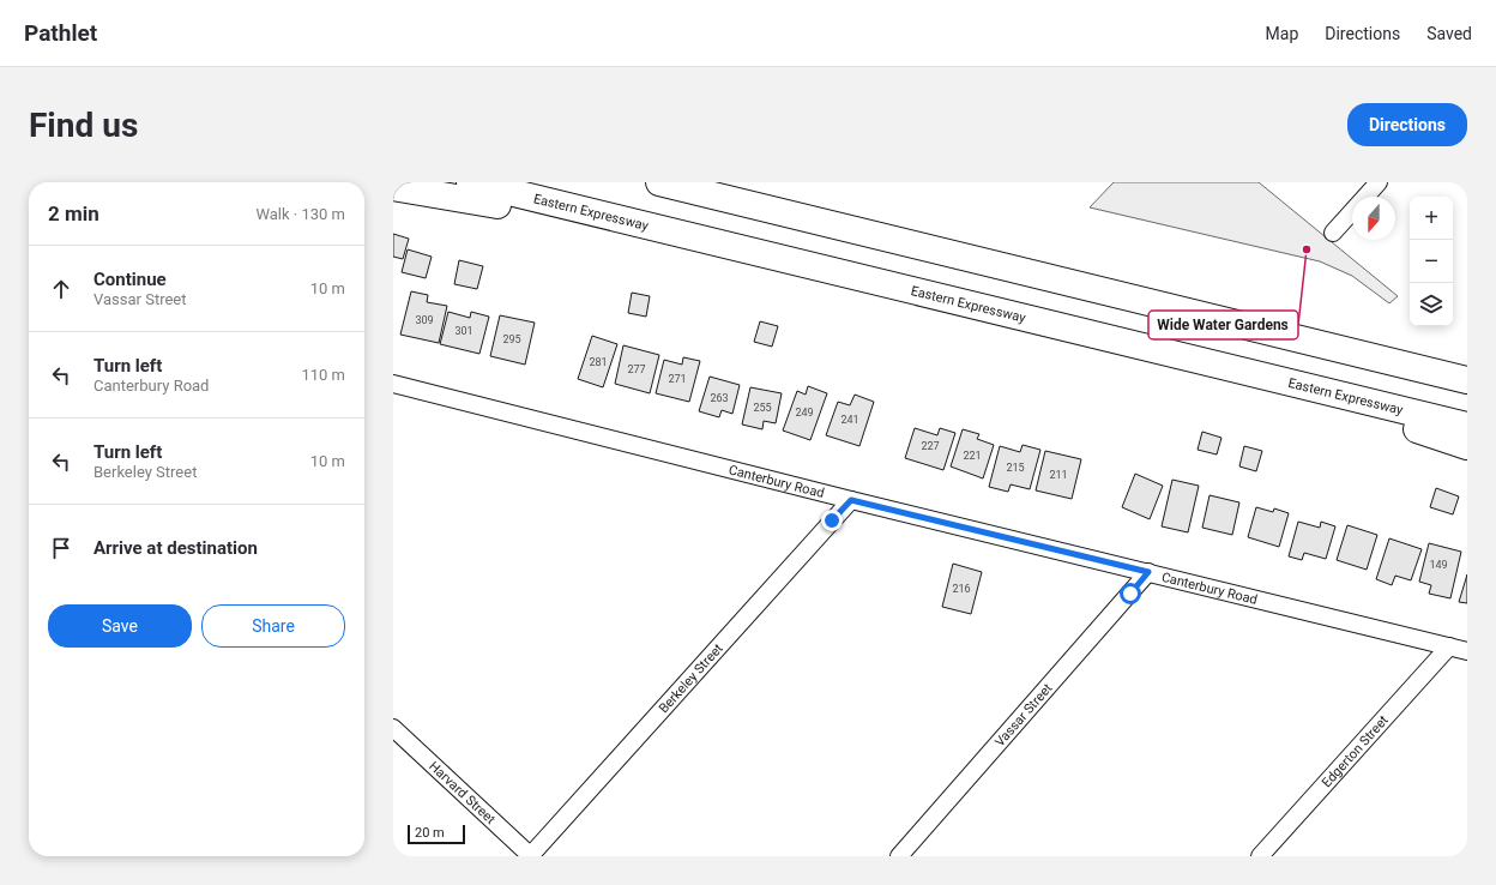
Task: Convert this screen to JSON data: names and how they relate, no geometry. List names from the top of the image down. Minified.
{"streets":{"highway":["Eastern Expressway"],"street":["Canterbury Road","Berkeley Street","Vassar Street","Edgerton Street","Harvard Street"]},"crossings":[["Canterbury Road","Berkeley Street"],["Canterbury Road","Vassar Street"],["Canterbury Road","Edgerton Street"],["Berkeley Street","Harvard Street"]],"places":["Wide Water Gardens"],"house_numbers":["309","301","295","281","277","271","263","255","249","241","227","221","215","211","149","216"],"scale_bar":"20 m","north":"bottom","page":{"header":"Pathlet","nav":["Map","Directions","Saved"],"buttons":["Directions",["Save","Share"]],"title":"Find us","heading":["2 min","Walk · 130 m"],"map_buttons":["+","−"],"list":[["Continue","Vassar Street","10 m"],["Turn left","Canterbury Road","110 m"],["Turn left","Berkeley Street","10 m"],"Arrive at destination"],"scale":"20 m"}}
